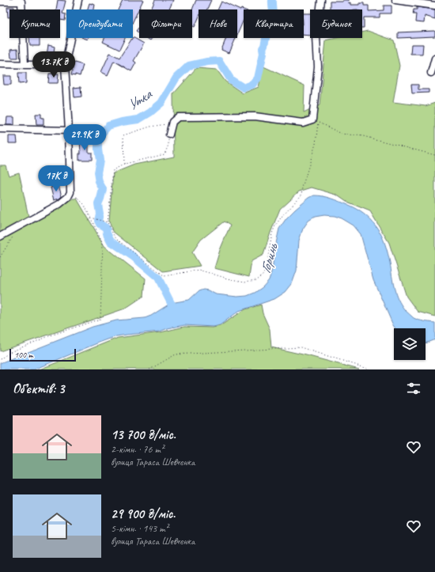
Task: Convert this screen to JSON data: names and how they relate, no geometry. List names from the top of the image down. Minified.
{"water":["Утка","Горинь"],"scale_bar":"100 m","page":{"chip":["Купити","Орендувати","Фільтри","Нове","Квартира","Будинок"],"price":["13.7K ₴","29.9K ₴","17K ₴"],"scale":"100 m","heading":"Об’єктів: 3","list":[{"name":"13 700 ₴/міс.","note":"2-кімн. · 76 m² · вулиця Тараса Шевченка"},{"name":"29 900 ₴/міс.","note":"5-кімн. · 143 m² · вулиця Тараса Шевченка"}]}}
